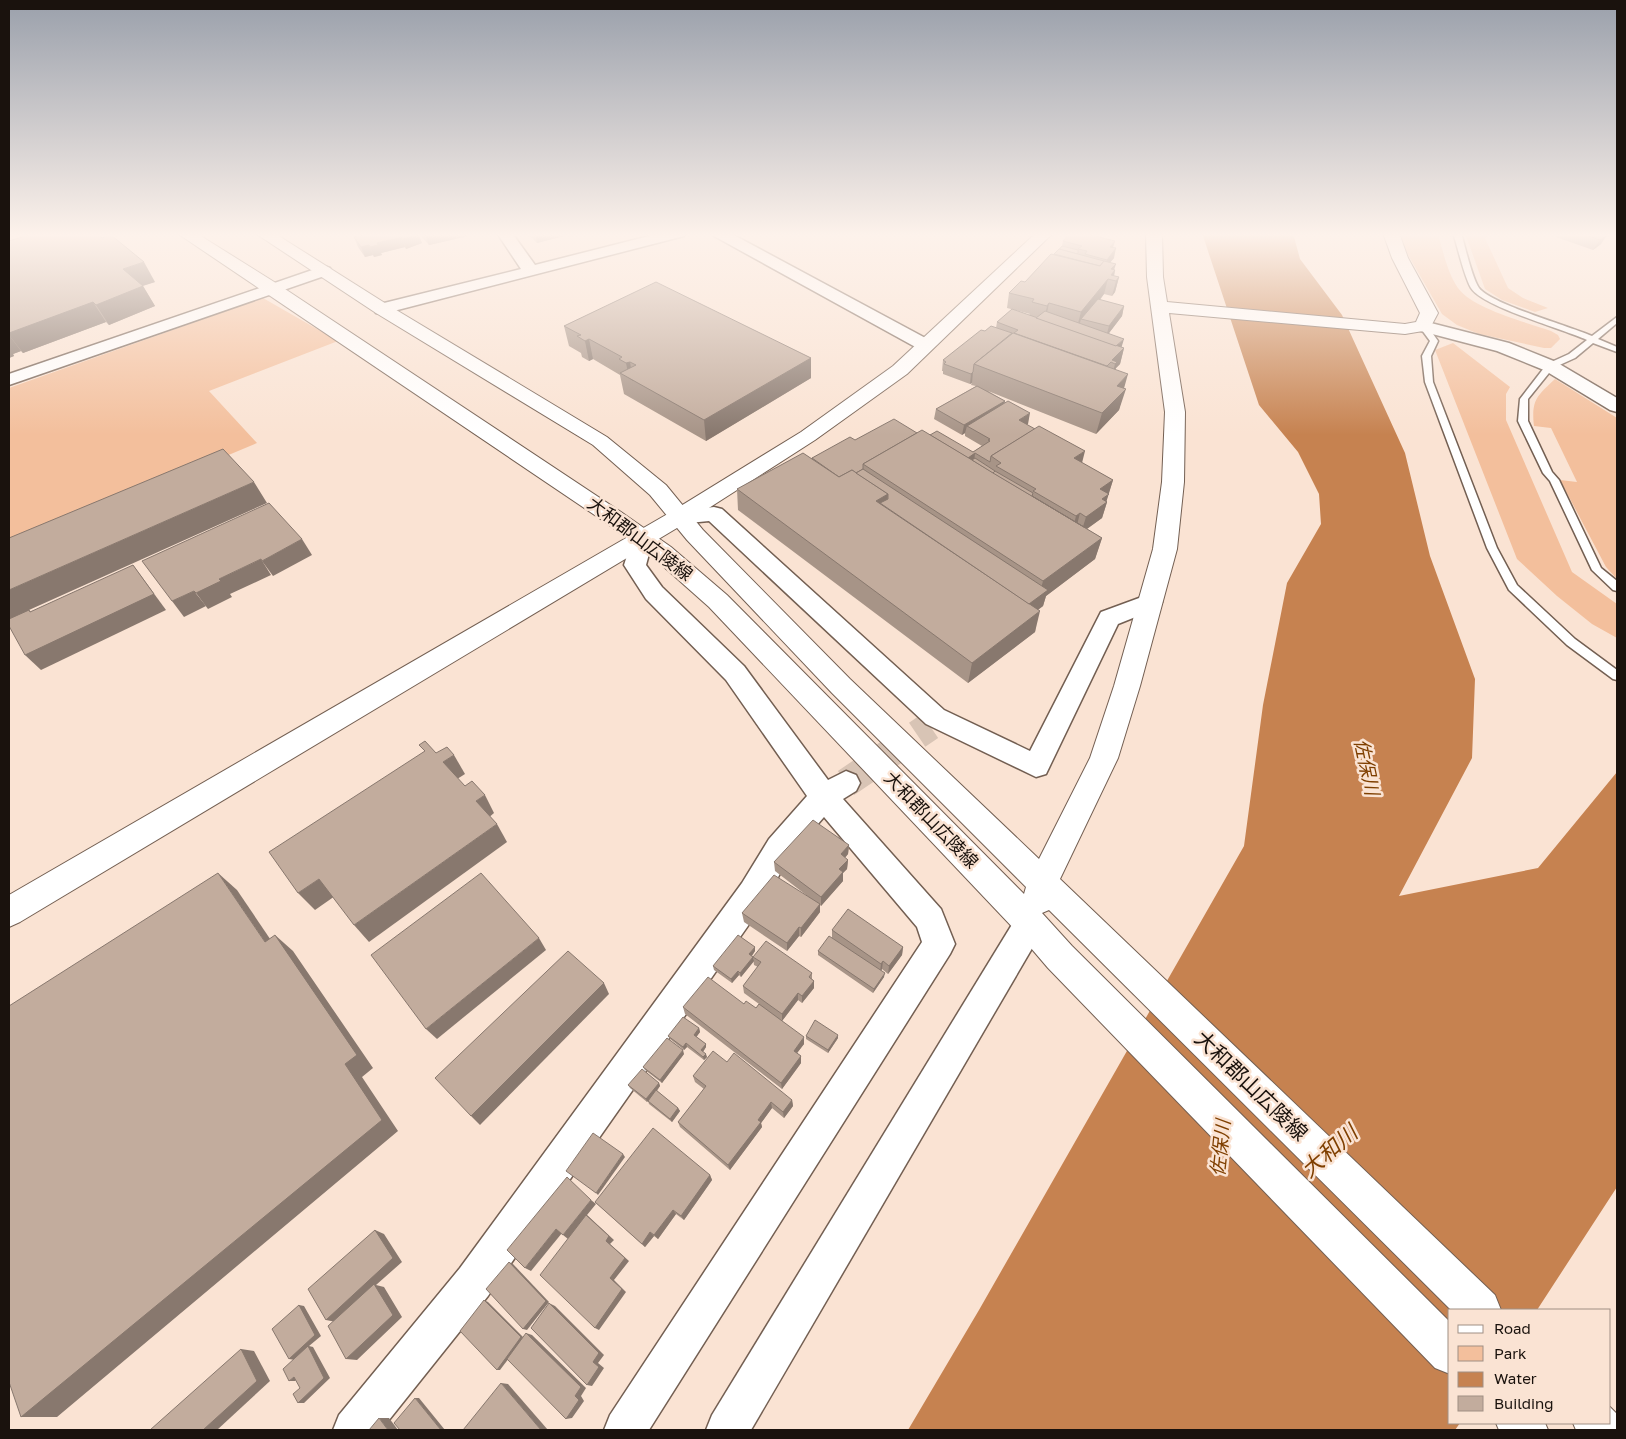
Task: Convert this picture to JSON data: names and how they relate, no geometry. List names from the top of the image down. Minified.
{"streets":{"main road":["大和郡山広陵線"]},"water":["佐保川","大和川"],"legend":["Road","Park","Water","Building"]}
